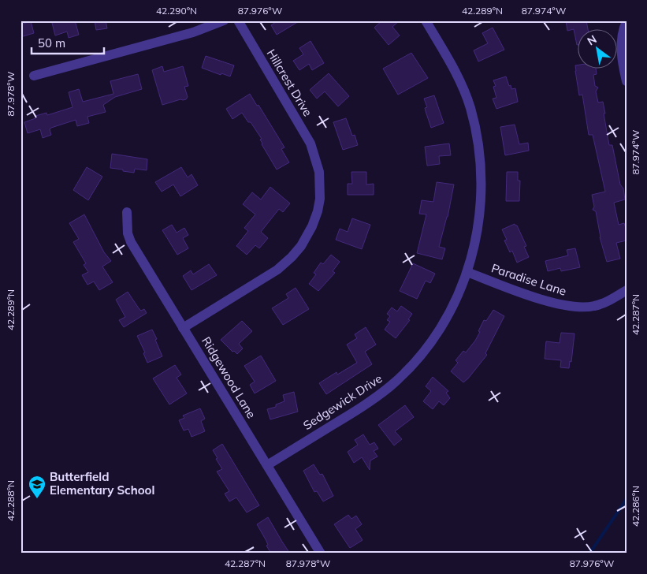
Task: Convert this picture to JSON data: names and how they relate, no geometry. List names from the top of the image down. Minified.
{"streets":{"street":["Hillcrest Drive","Paradise Lane","Ridgewood Lane","Sedgewick Drive"]},"crossings":[["Hillcrest Drive","Ridgewood Lane"],["Paradise Lane","Sedgewick Drive"],["Ridgewood Lane","Sedgewick Drive"]],"places":{"school or university":["Butterfield Elementary School"]},"scale_bar":"50 m","north":"top left","coordinates":["42.290°N","87.976°W","42.289°N","87.974°W","87.978°W","42.287°N","42.288°N","42.286°N"]}
